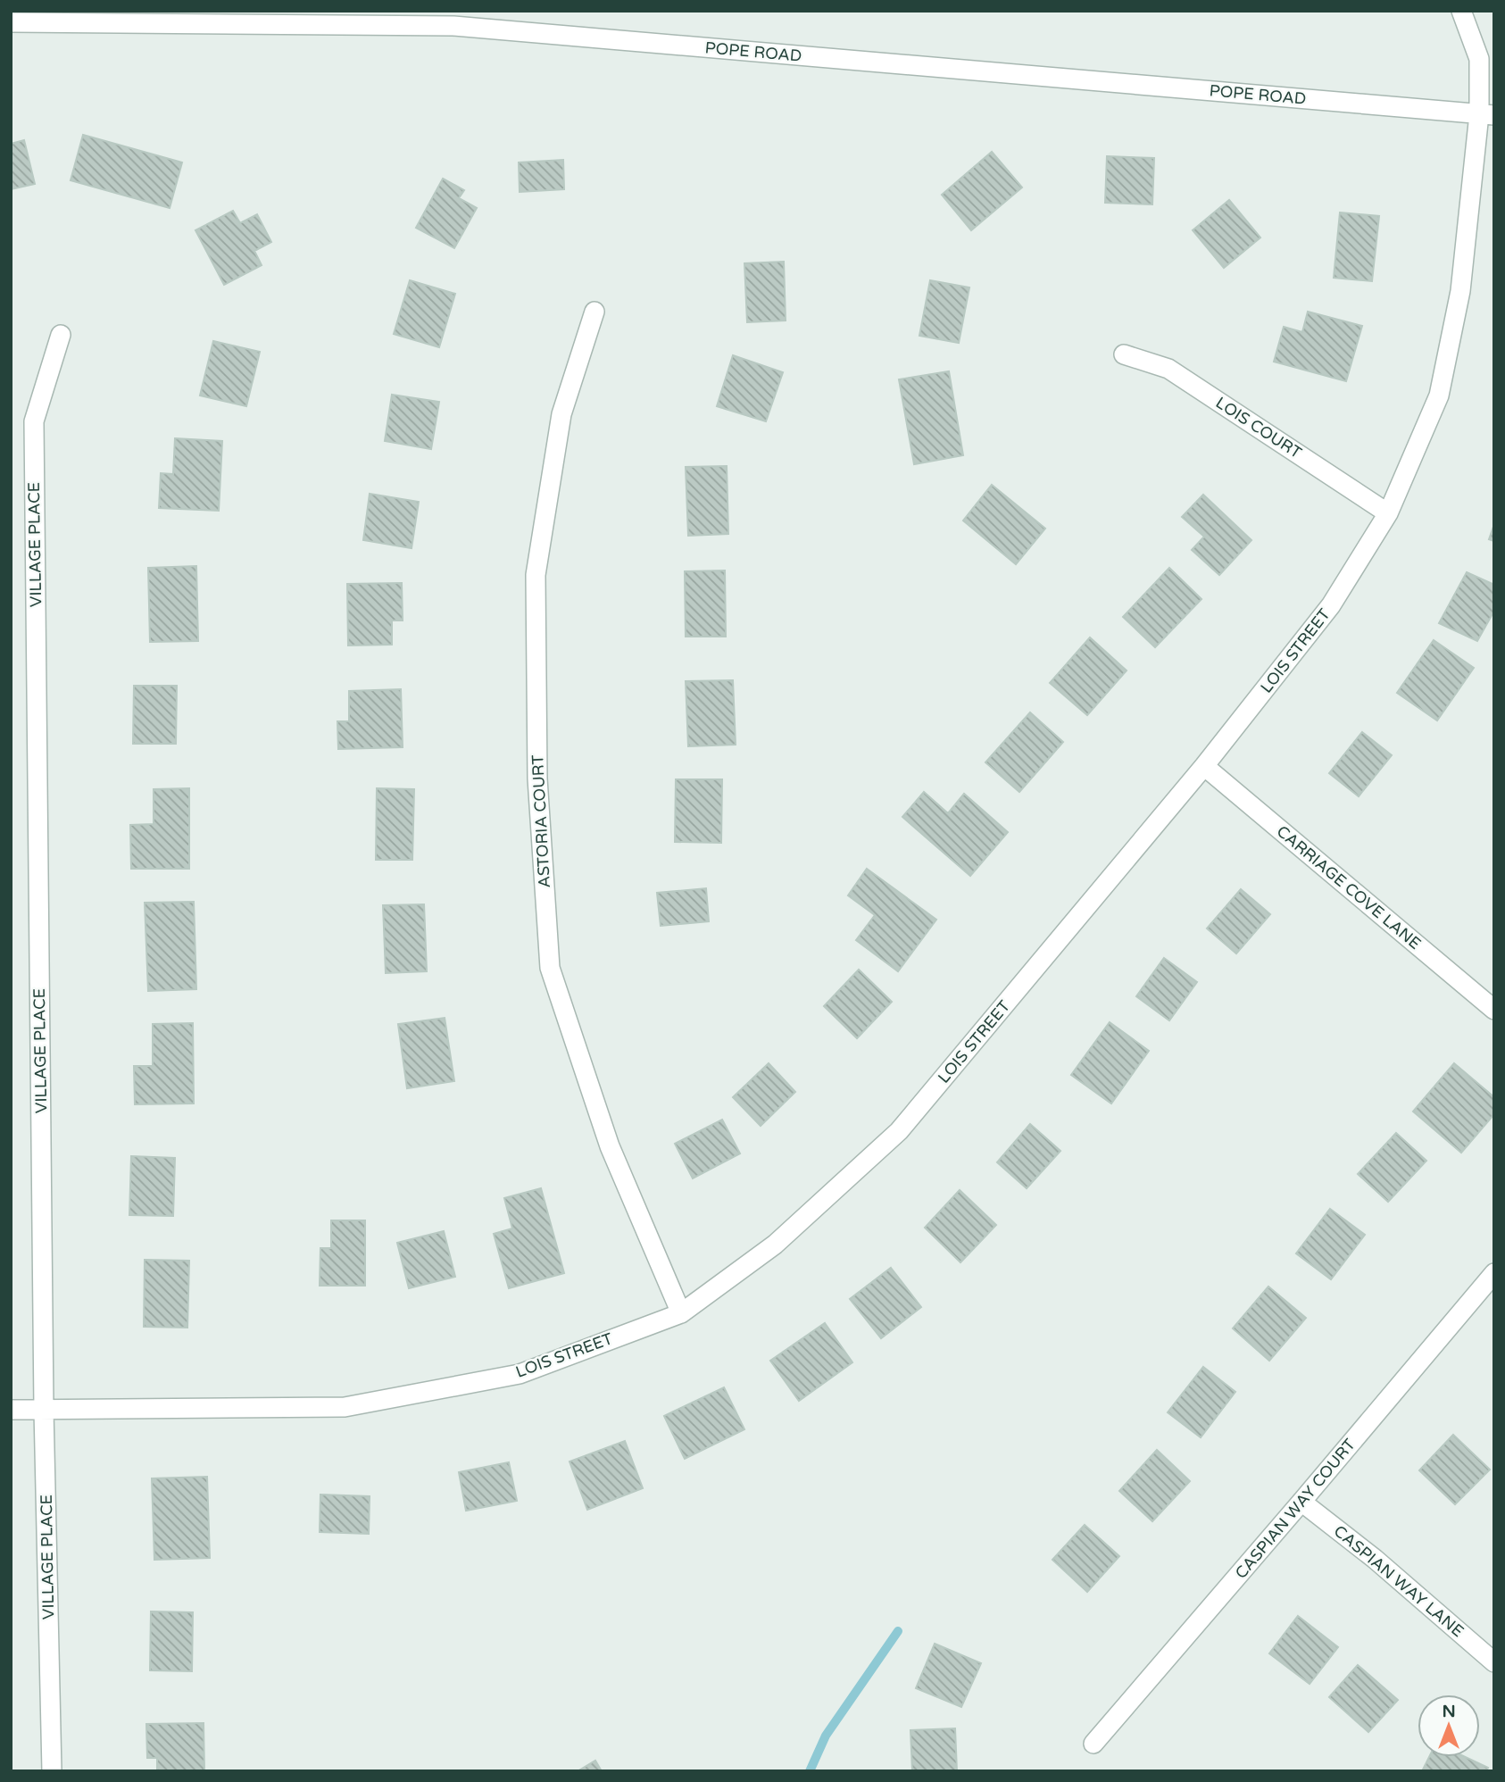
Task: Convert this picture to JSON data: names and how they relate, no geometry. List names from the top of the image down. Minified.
{"streets":{"street":["POPE ROAD","LOIS COURT","VILLAGE PLACE","LOIS STREET","ASTORIA COURT","CARRIAGE COVE LANE","CASPIAN WAY COURT","CASPIAN WAY LANE"]},"crossings":[["POPE ROAD","LOIS STREET"],["LOIS COURT","LOIS STREET"],["VILLAGE PLACE","LOIS STREET"],["LOIS STREET","ASTORIA COURT"],["LOIS STREET","CARRIAGE COVE LANE"],["CASPIAN WAY COURT","CASPIAN WAY LANE"]],"north":"top"}
